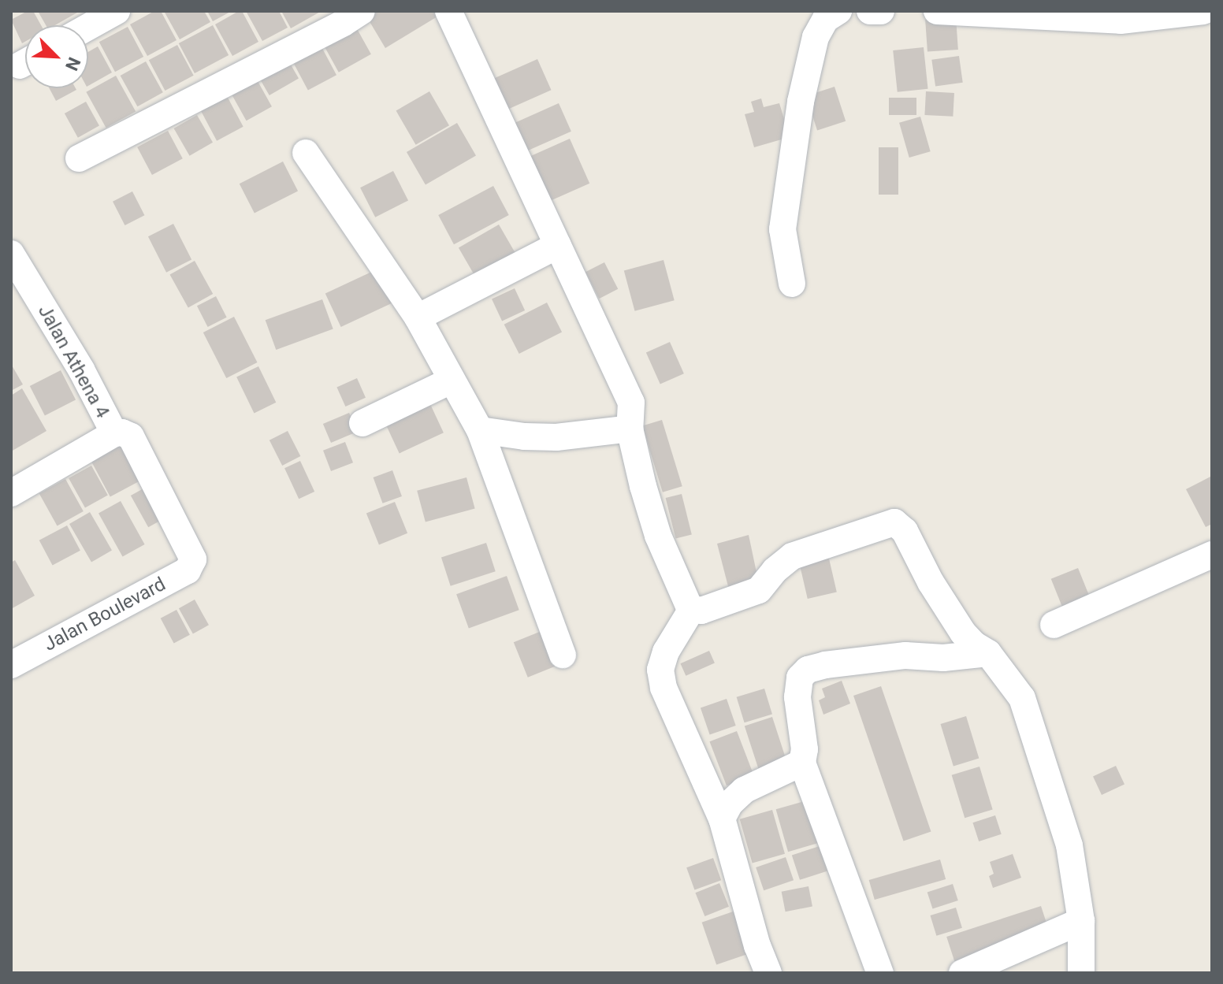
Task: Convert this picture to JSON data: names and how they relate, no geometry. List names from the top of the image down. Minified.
{"streets":{"street":["Jalan Athena 4","Jalan Boulevard"]},"crossings":[["Jalan Athena 4","Jalan Boulevard"]],"north":"bottom right"}
